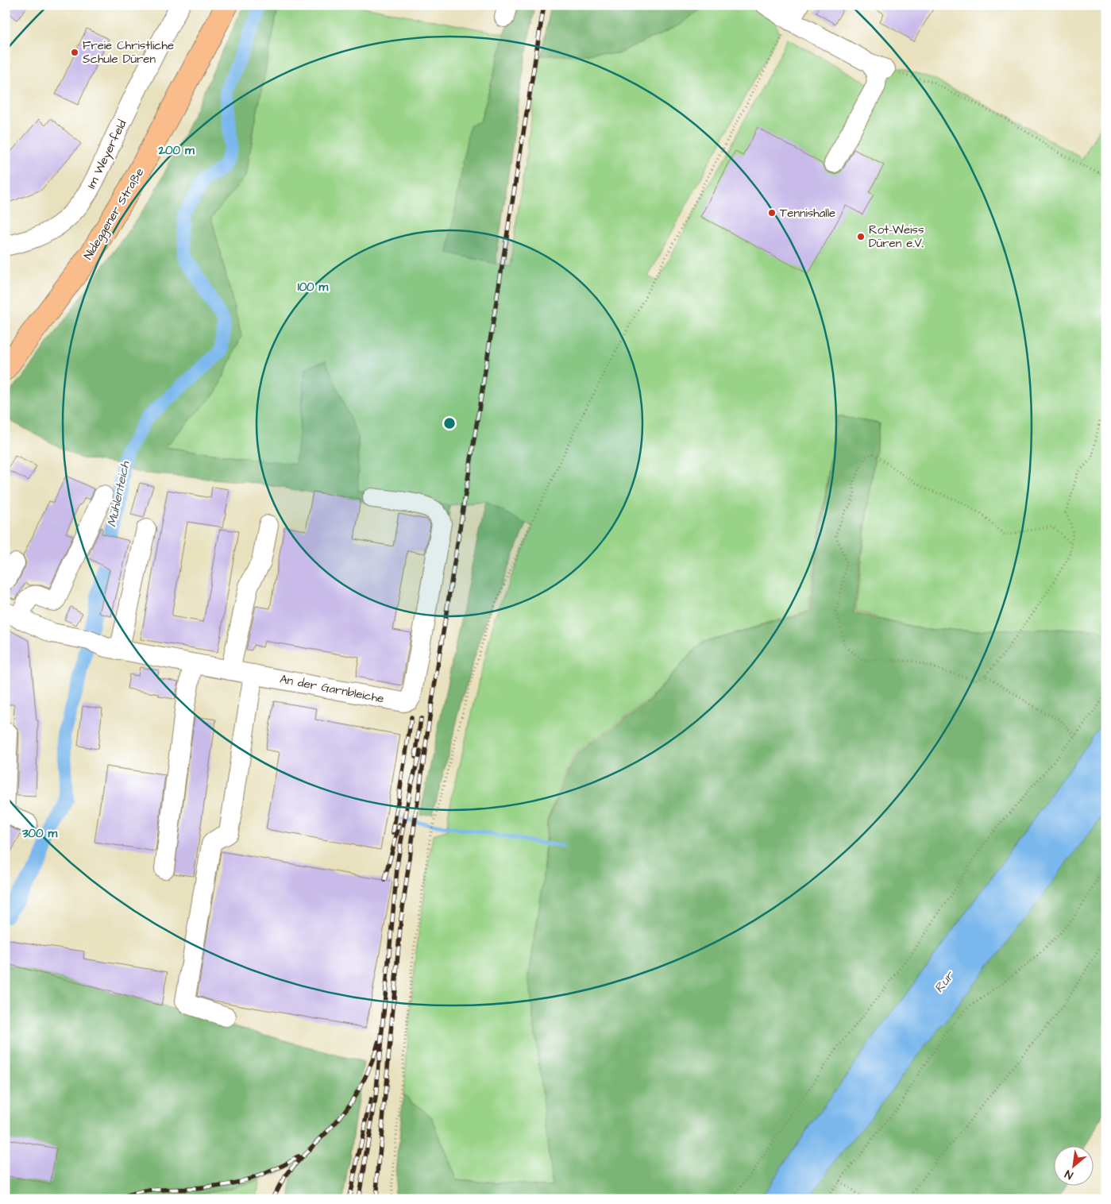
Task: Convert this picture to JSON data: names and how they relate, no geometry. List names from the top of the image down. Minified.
{"streets":{"main road":["Nideggener Straße"],"street":["Im Weyerfeld","An der Garnbleiche"]},"water":["Mühlenteich","Rur"],"places":["Freie Christliche Schule Düren","Tennishalle","Rot-Weiss Düren e.V."],"north":"bottom left","rings":["200 m","100 m","300 m"]}
